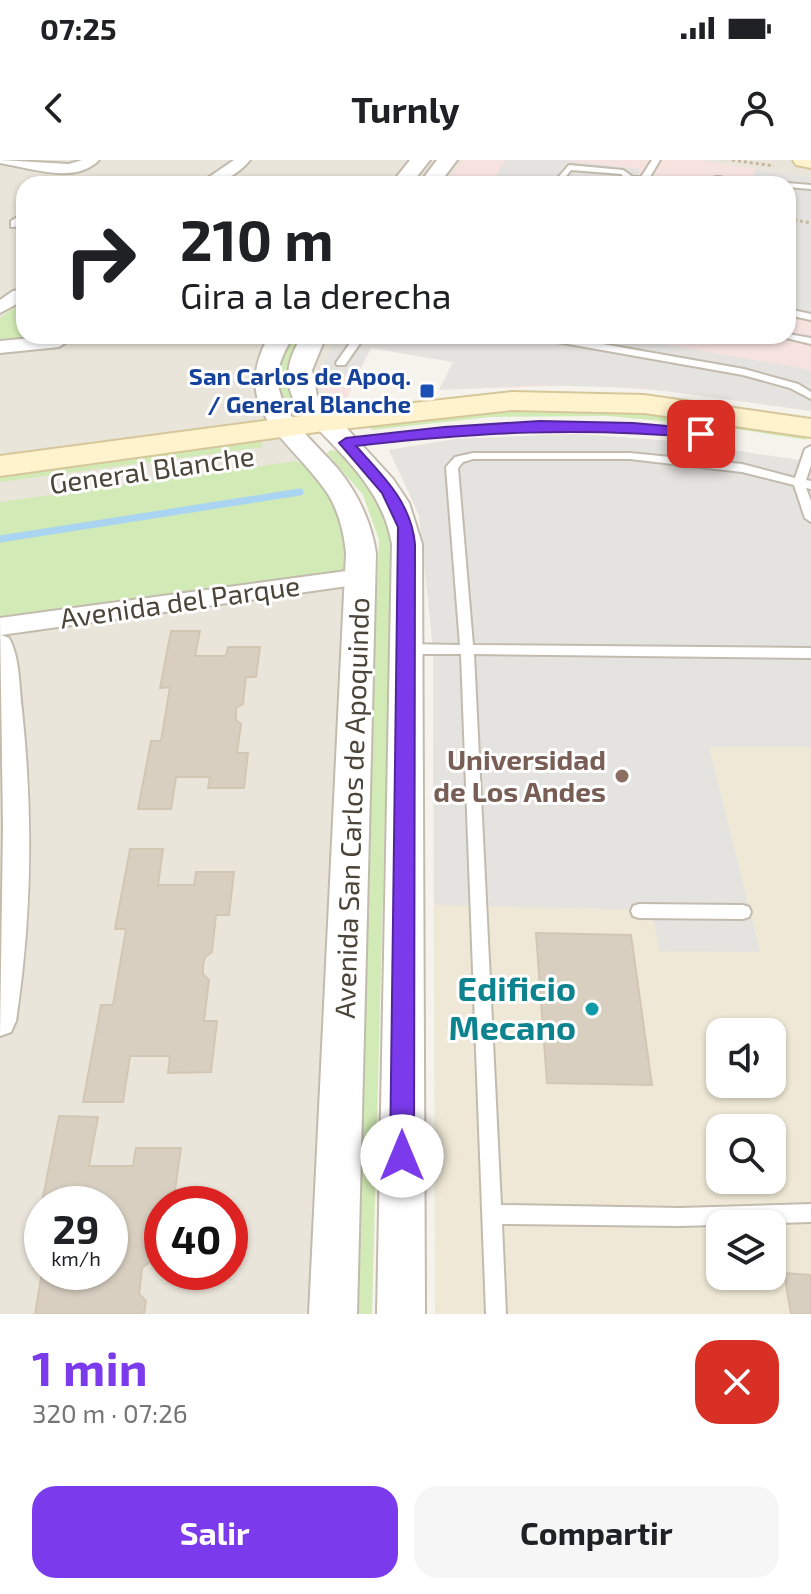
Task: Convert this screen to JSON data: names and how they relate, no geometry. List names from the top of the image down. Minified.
{"streets":{"main road":["General Blanche"],"street":["Avenida del Parque","Avenida San Carlos de Apoquindo"]},"crossings":[["General Blanche","Avenida San Carlos de Apoquindo"],["Avenida del Parque","Avenida San Carlos de Apoquindo"]],"places":{"transit":["San Carlos de Apoq. / General Blanche"],"other":["Universidad de Los Andes","Edificio Mecano"]},"page":{"status":"07:25","header":"Turnly","turn":["210 m","Gira a la derecha"],"speed":"29 km/h","limit":"40","heading":["1 min","320 m · 07:26"],"buttons":["Salir","Compartir"]}}
